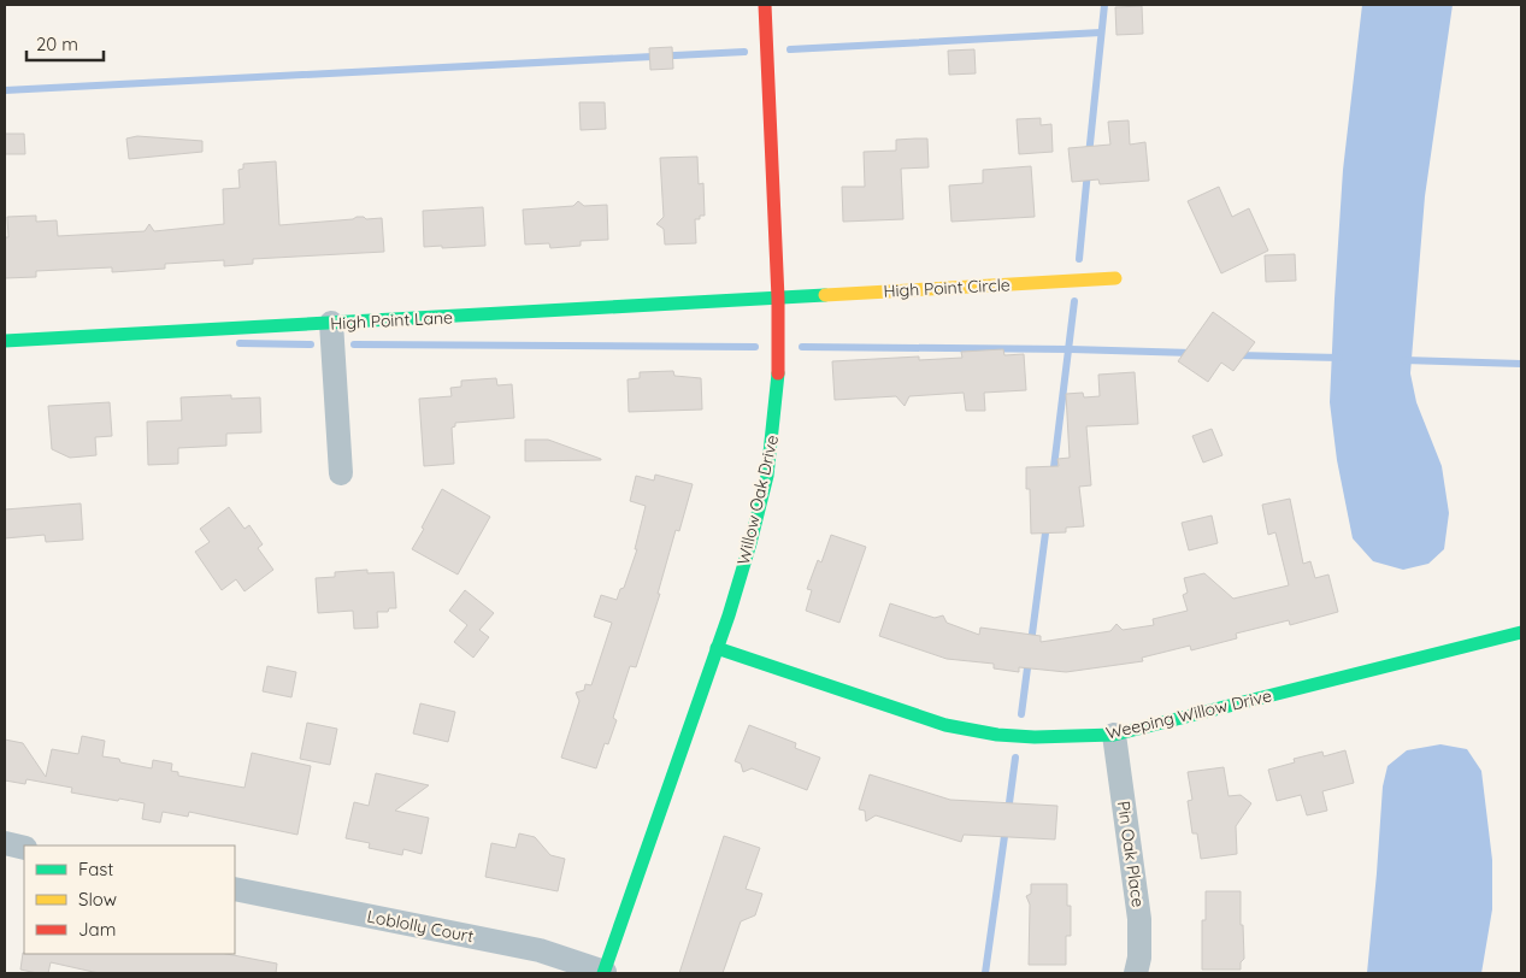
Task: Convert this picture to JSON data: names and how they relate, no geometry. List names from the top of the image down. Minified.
{"streets":{"street":["High Point Circle","High Point Lane","Willow Oak Drive","Weeping Willow Drive","Pin Oak Place","Loblolly Court"]},"crossings":[["High Point Circle","High Point Lane"],["High Point Circle","Willow Oak Drive"],["High Point Lane","Willow Oak Drive"],["Willow Oak Drive","Weeping Willow Drive"],["Willow Oak Drive","Loblolly Court"],["Weeping Willow Drive","Pin Oak Place"]],"legend":["Fast","Slow","Jam"],"scale_bar":"20 m"}
